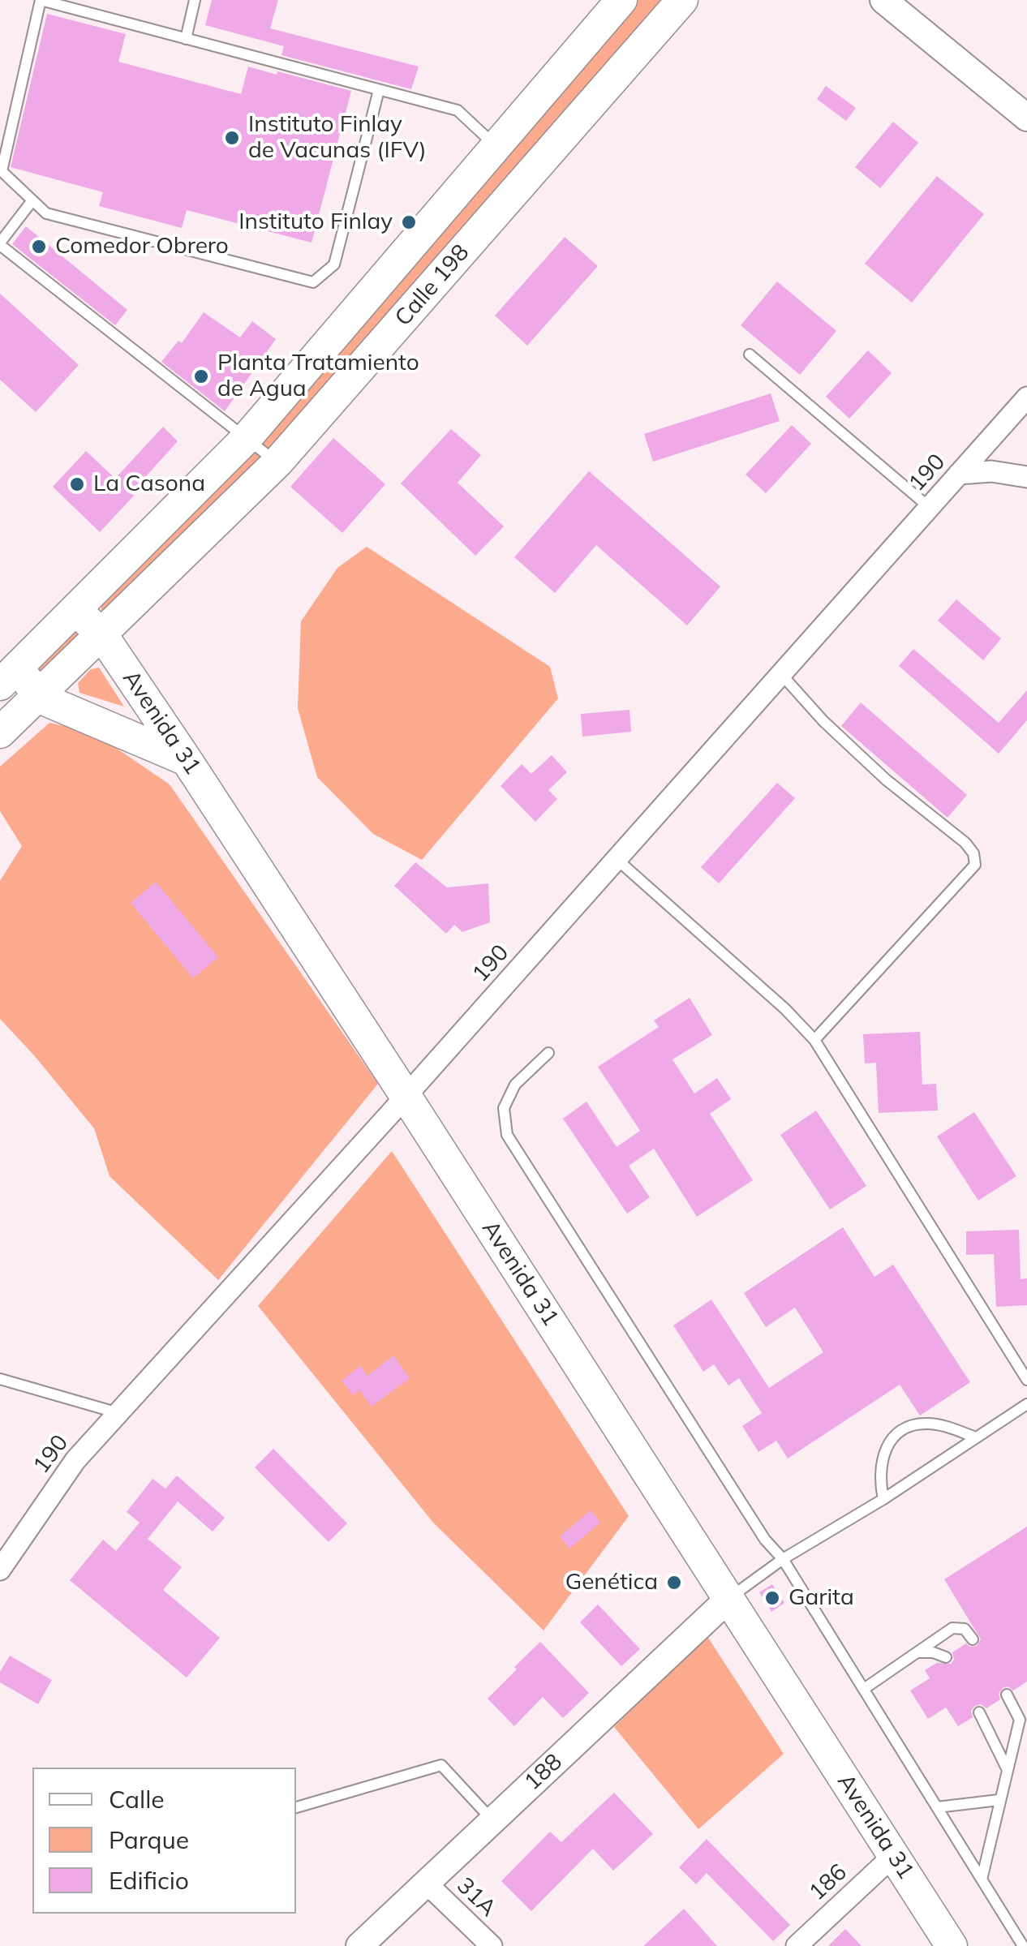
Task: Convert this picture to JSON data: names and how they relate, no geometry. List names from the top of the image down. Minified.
{"streets":{"main road":["Calle 198","Avenida 31"],"street":["190","188","186","31A"]},"crossings":[["Calle 198","Avenida 31"],["190","Avenida 31"],["Avenida 31","188"],["Avenida 31","186"],["188","31A"]],"places":["Instituto Finlay de Vacunas (IFV)","Instituto Finlay","Comedor Obrero","Planta Tratamiento de Agua","La Casona","Genética","Garita"],"legend":["Calle","Parque","Edificio"]}
